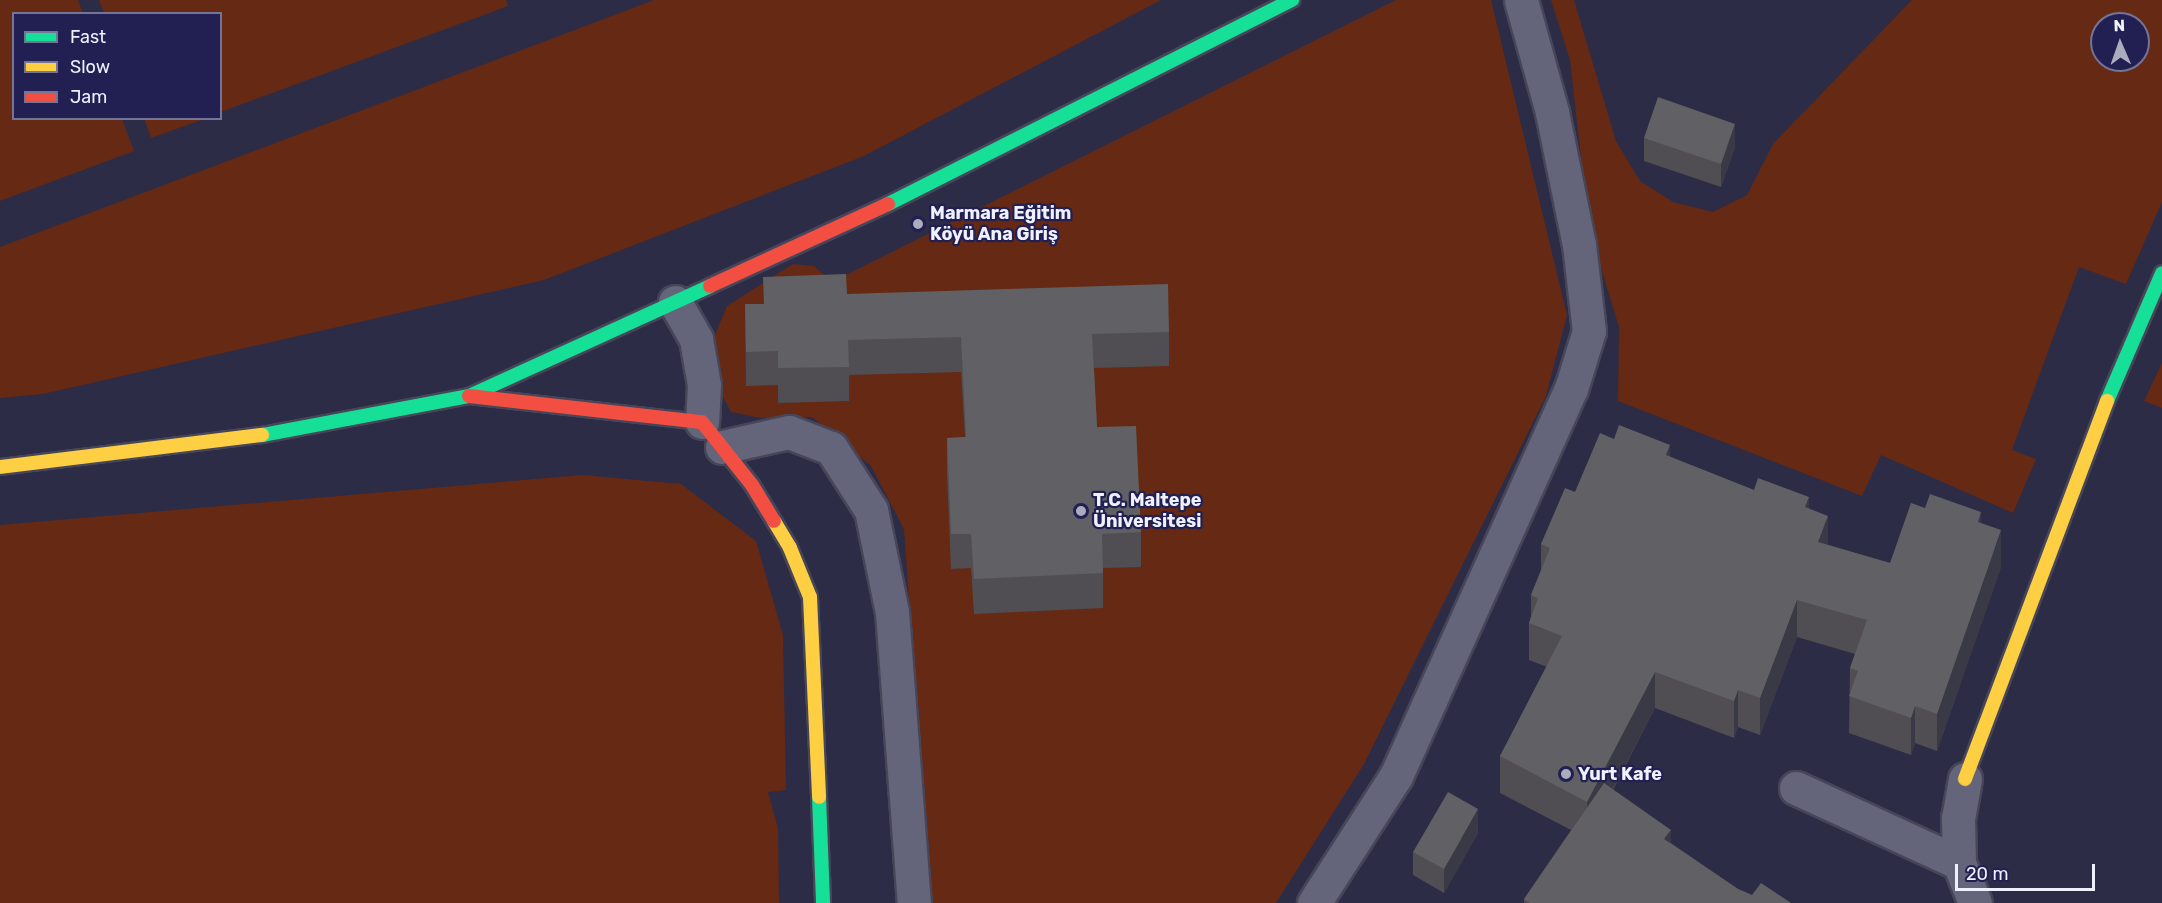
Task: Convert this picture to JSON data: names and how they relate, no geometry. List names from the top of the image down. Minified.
{"places":["Marmara Eğitim Köyü Ana Giriş","T.C. Maltepe Üniversitesi","Yurt Kafe"],"legend":["Fast","Slow","Jam"],"scale_bar":"20 m","north":"top"}
